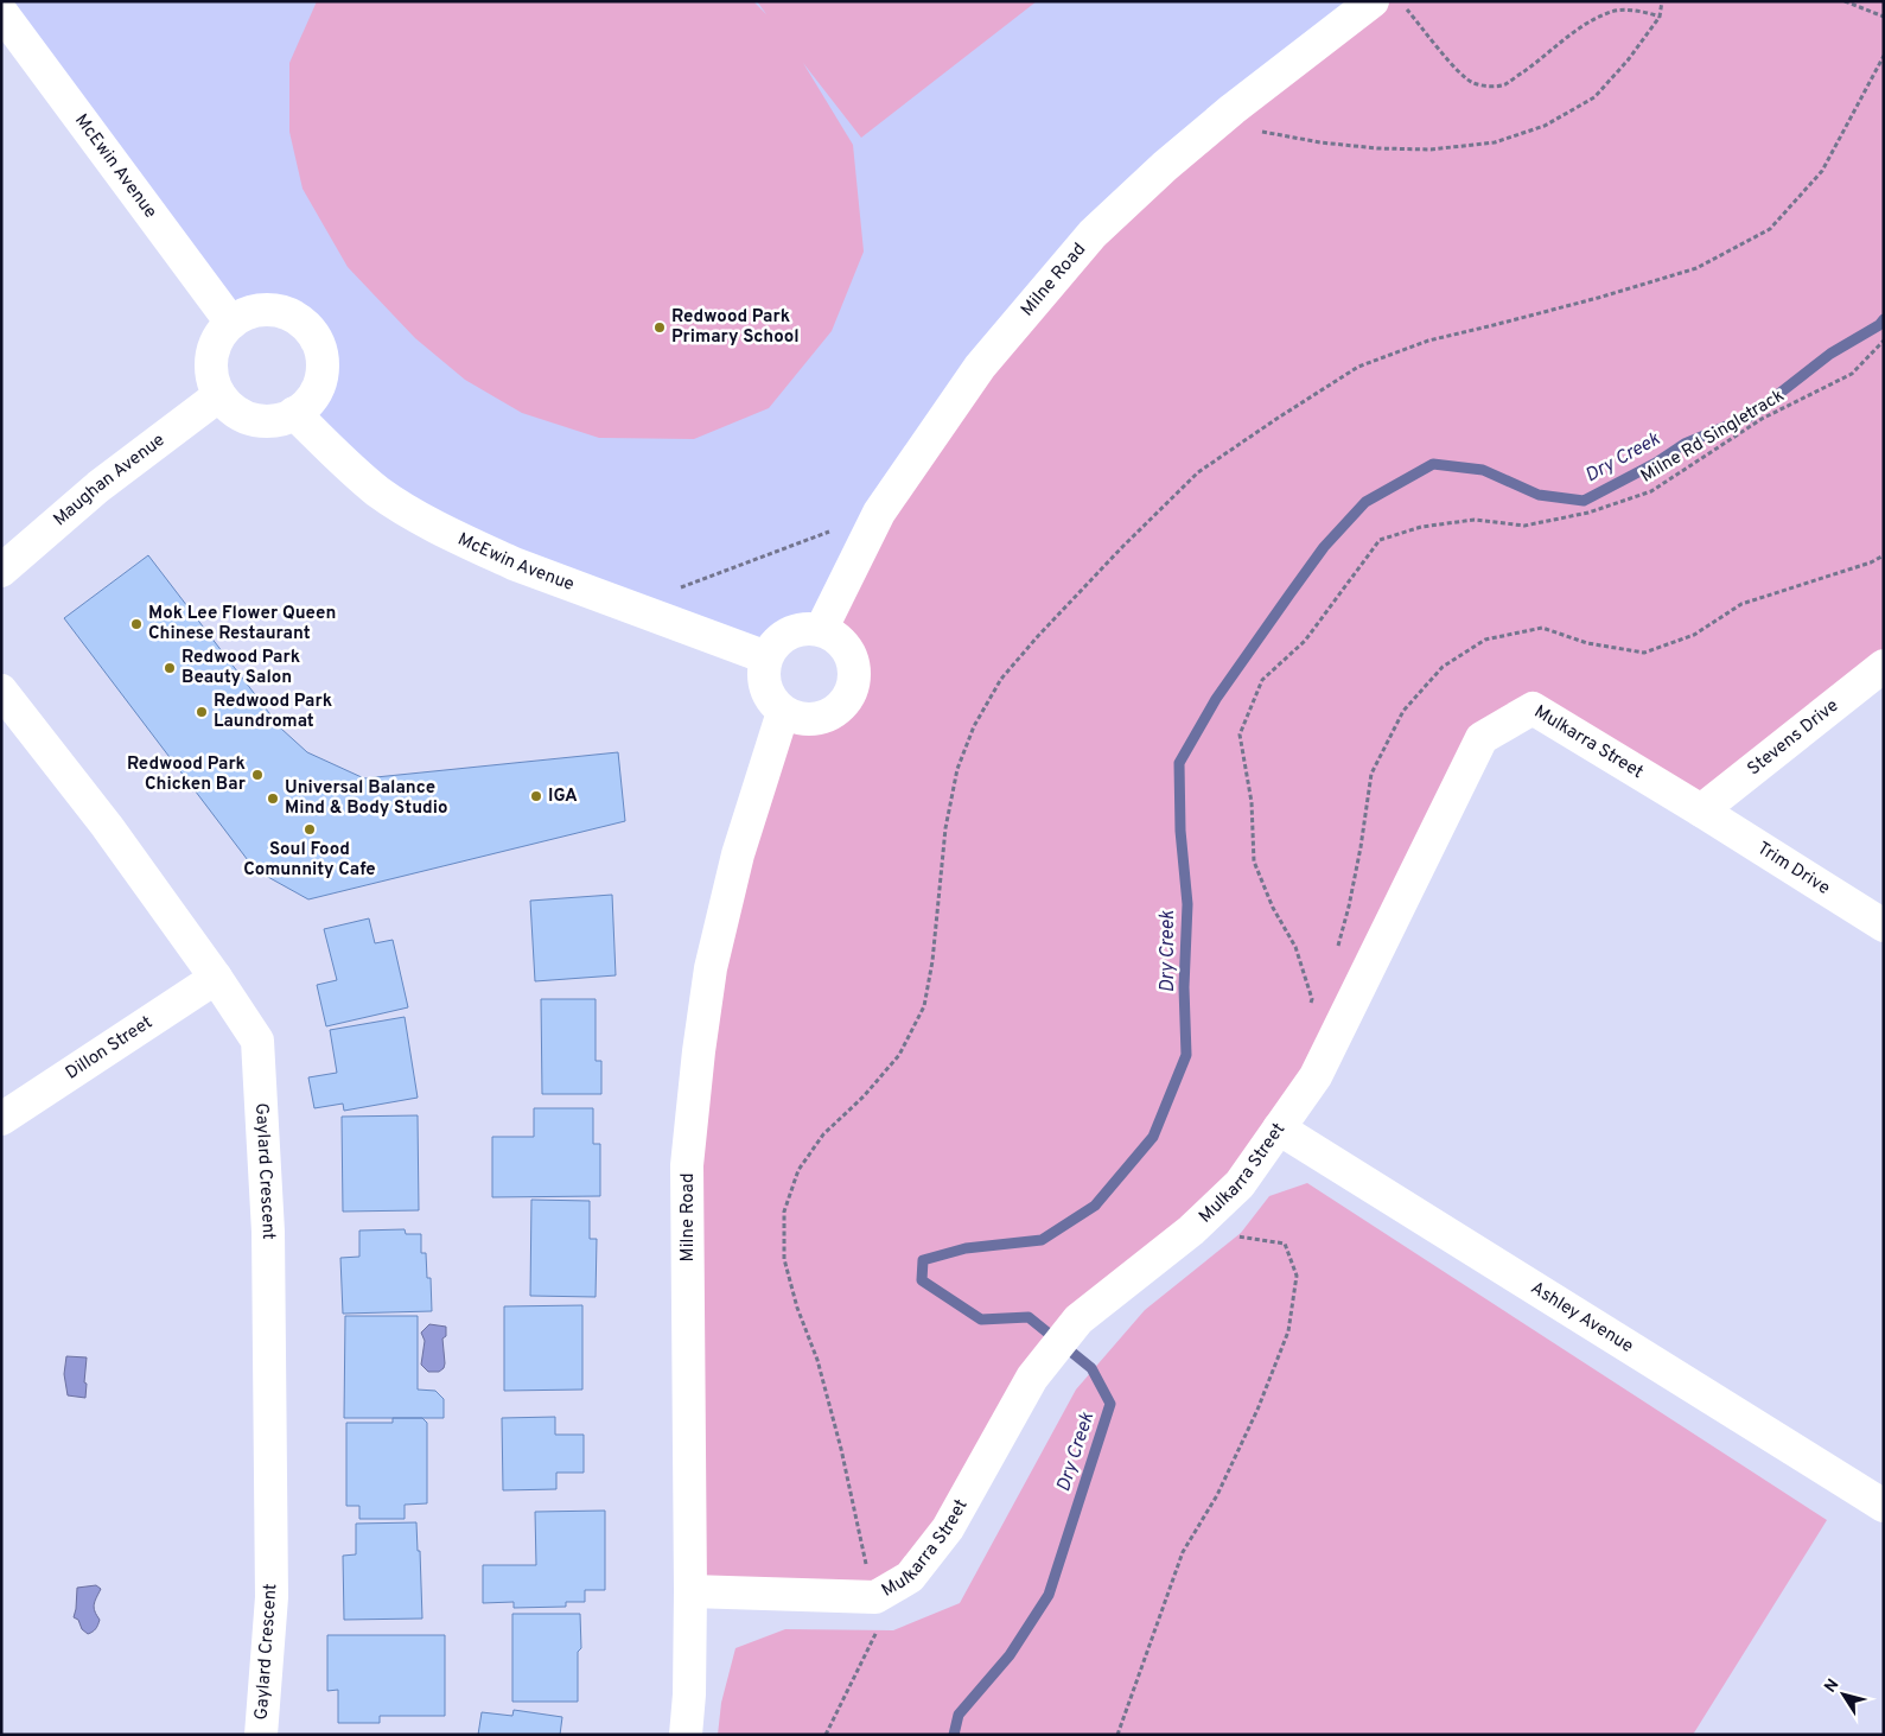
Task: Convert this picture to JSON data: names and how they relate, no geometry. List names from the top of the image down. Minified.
{"streets":{"street":["McEwin Avenue","Milne Road","Maughan Avenue","Stevens Drive","Mulkarra Street","Trim Drive","Dillon Street","Gaylard Crescent","Ashley Avenue"],"path":["Milne Rd Singletrack"]},"crossings":[["McEwin Avenue","Milne Road"],["McEwin Avenue","Maughan Avenue"],["Milne Road","Mulkarra Street"],["Stevens Drive","Mulkarra Street"],["Stevens Drive","Trim Drive"],["Mulkarra Street","Trim Drive"],["Mulkarra Street","Ashley Avenue"],["Dillon Street","Gaylard Crescent"]],"water":["Dry Creek"],"places":["Redwood Park Primary School","Mok Lee Flower Queen Chinese Restaurant","Redwood Park Beauty Salon","Redwood Park Laundromat","Redwood Park Chicken Bar","IGA","Universal Balance Mind & Body Studio","Soul Food Comunnity Cafe"],"north":"top left"}
